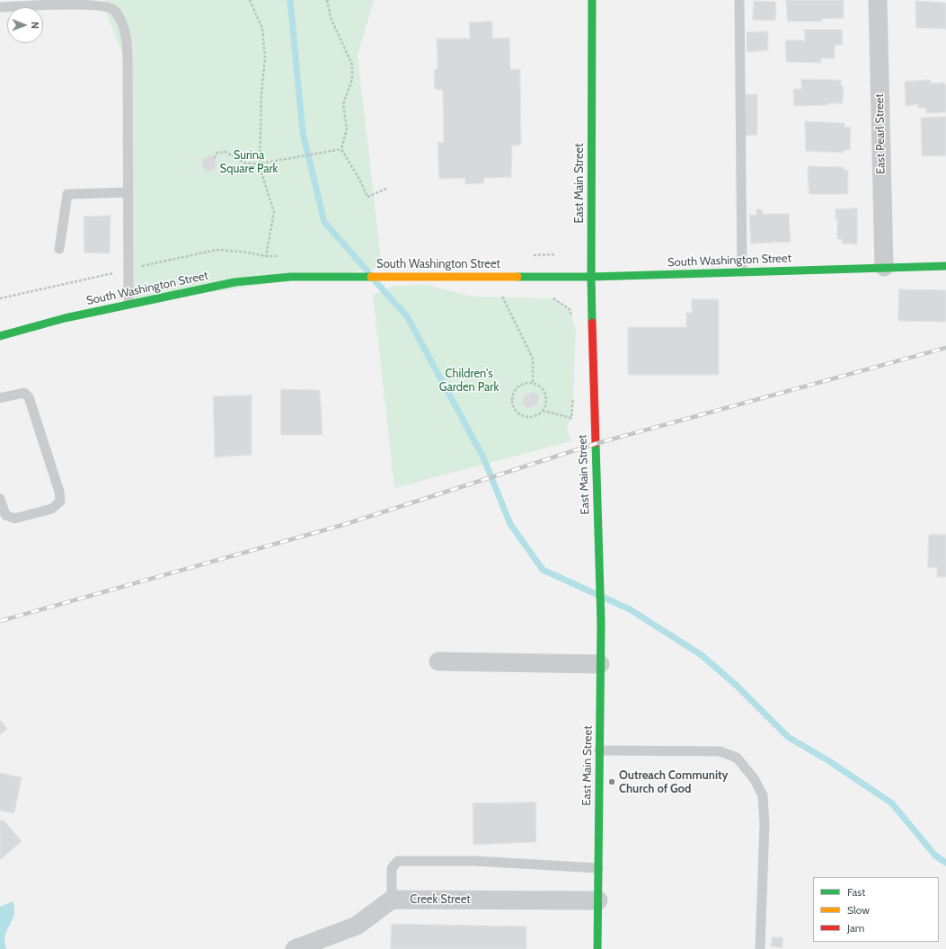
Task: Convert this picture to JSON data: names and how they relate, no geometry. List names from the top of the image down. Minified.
{"streets":{"street":["East Pearl Street","East Main Street","South Washington Street","Creek Street"]},"crossings":[["East Pearl Street","South Washington Street"],["East Main Street","South Washington Street"],["East Main Street","Creek Street"]],"parks":["Surina Square Park","Children's Garden Park"],"places":["Outreach Community Church of God"],"legend":["Fast","Slow","Jam"],"north":"right"}
